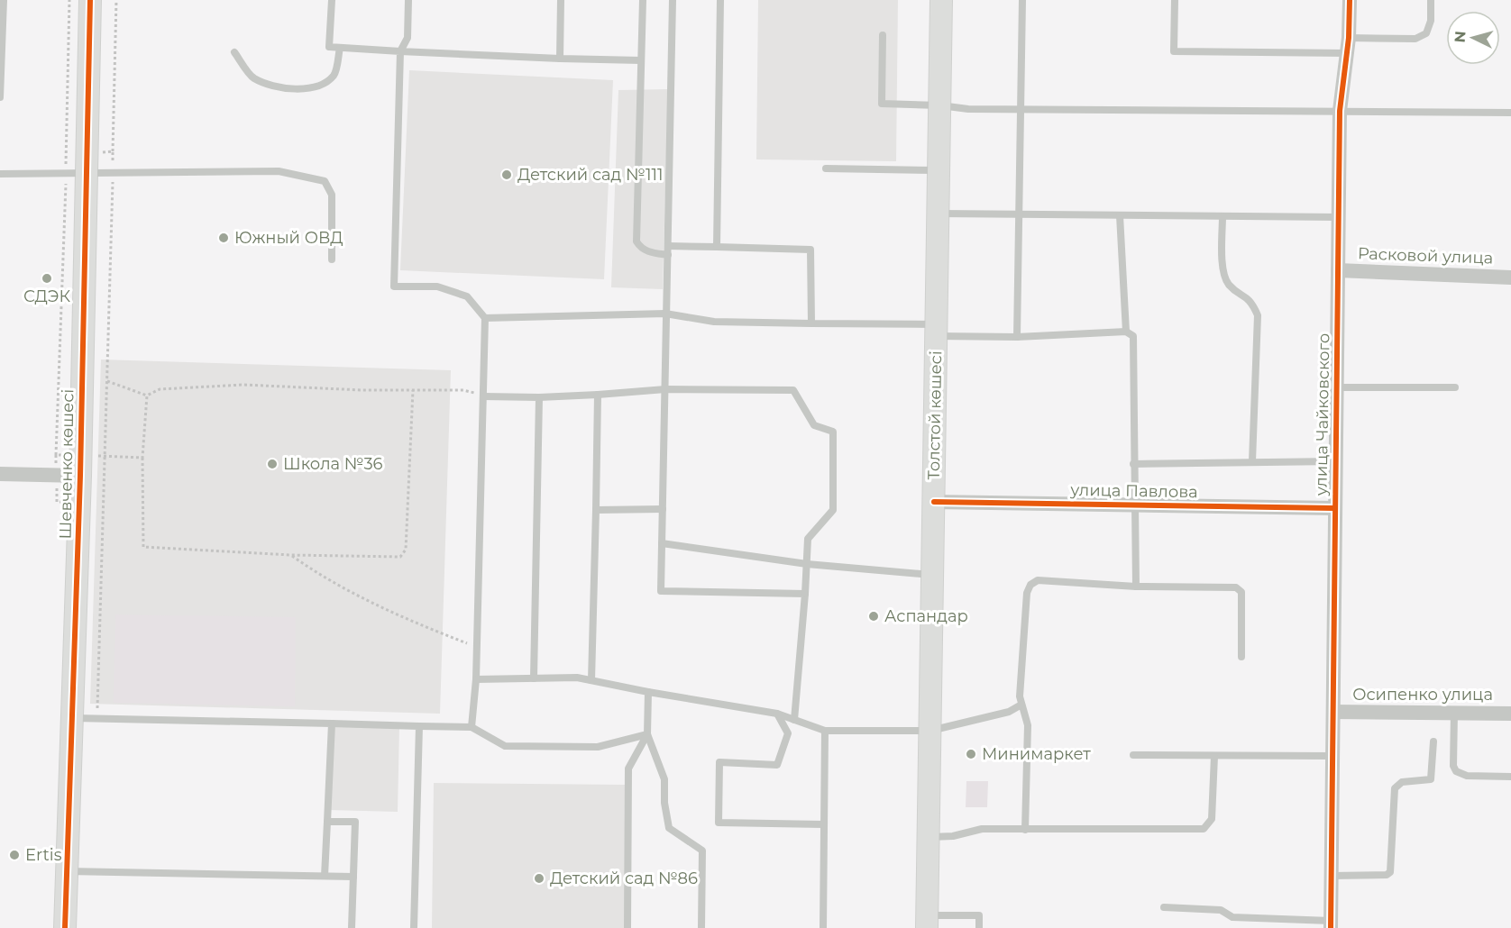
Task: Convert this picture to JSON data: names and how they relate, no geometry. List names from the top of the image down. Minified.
{"streets":{"street":["Расковой улица","улица Чайковского","Толстой көшесі","Шевченко көшесі","улица Павлова","Осипенко улица"]},"crossings":[["Расковой улица","улица Чайковского"],["улица Чайковского","улица Павлова"],["улица Чайковского","Осипенко улица"],["Толстой көшесі","улица Павлова"]],"places":["Детский сад №111","Южный ОВД","СДЭК","Школа №36","Аспандар","Минимаркет","Ertis","Детский сад №86"],"north":"left"}
